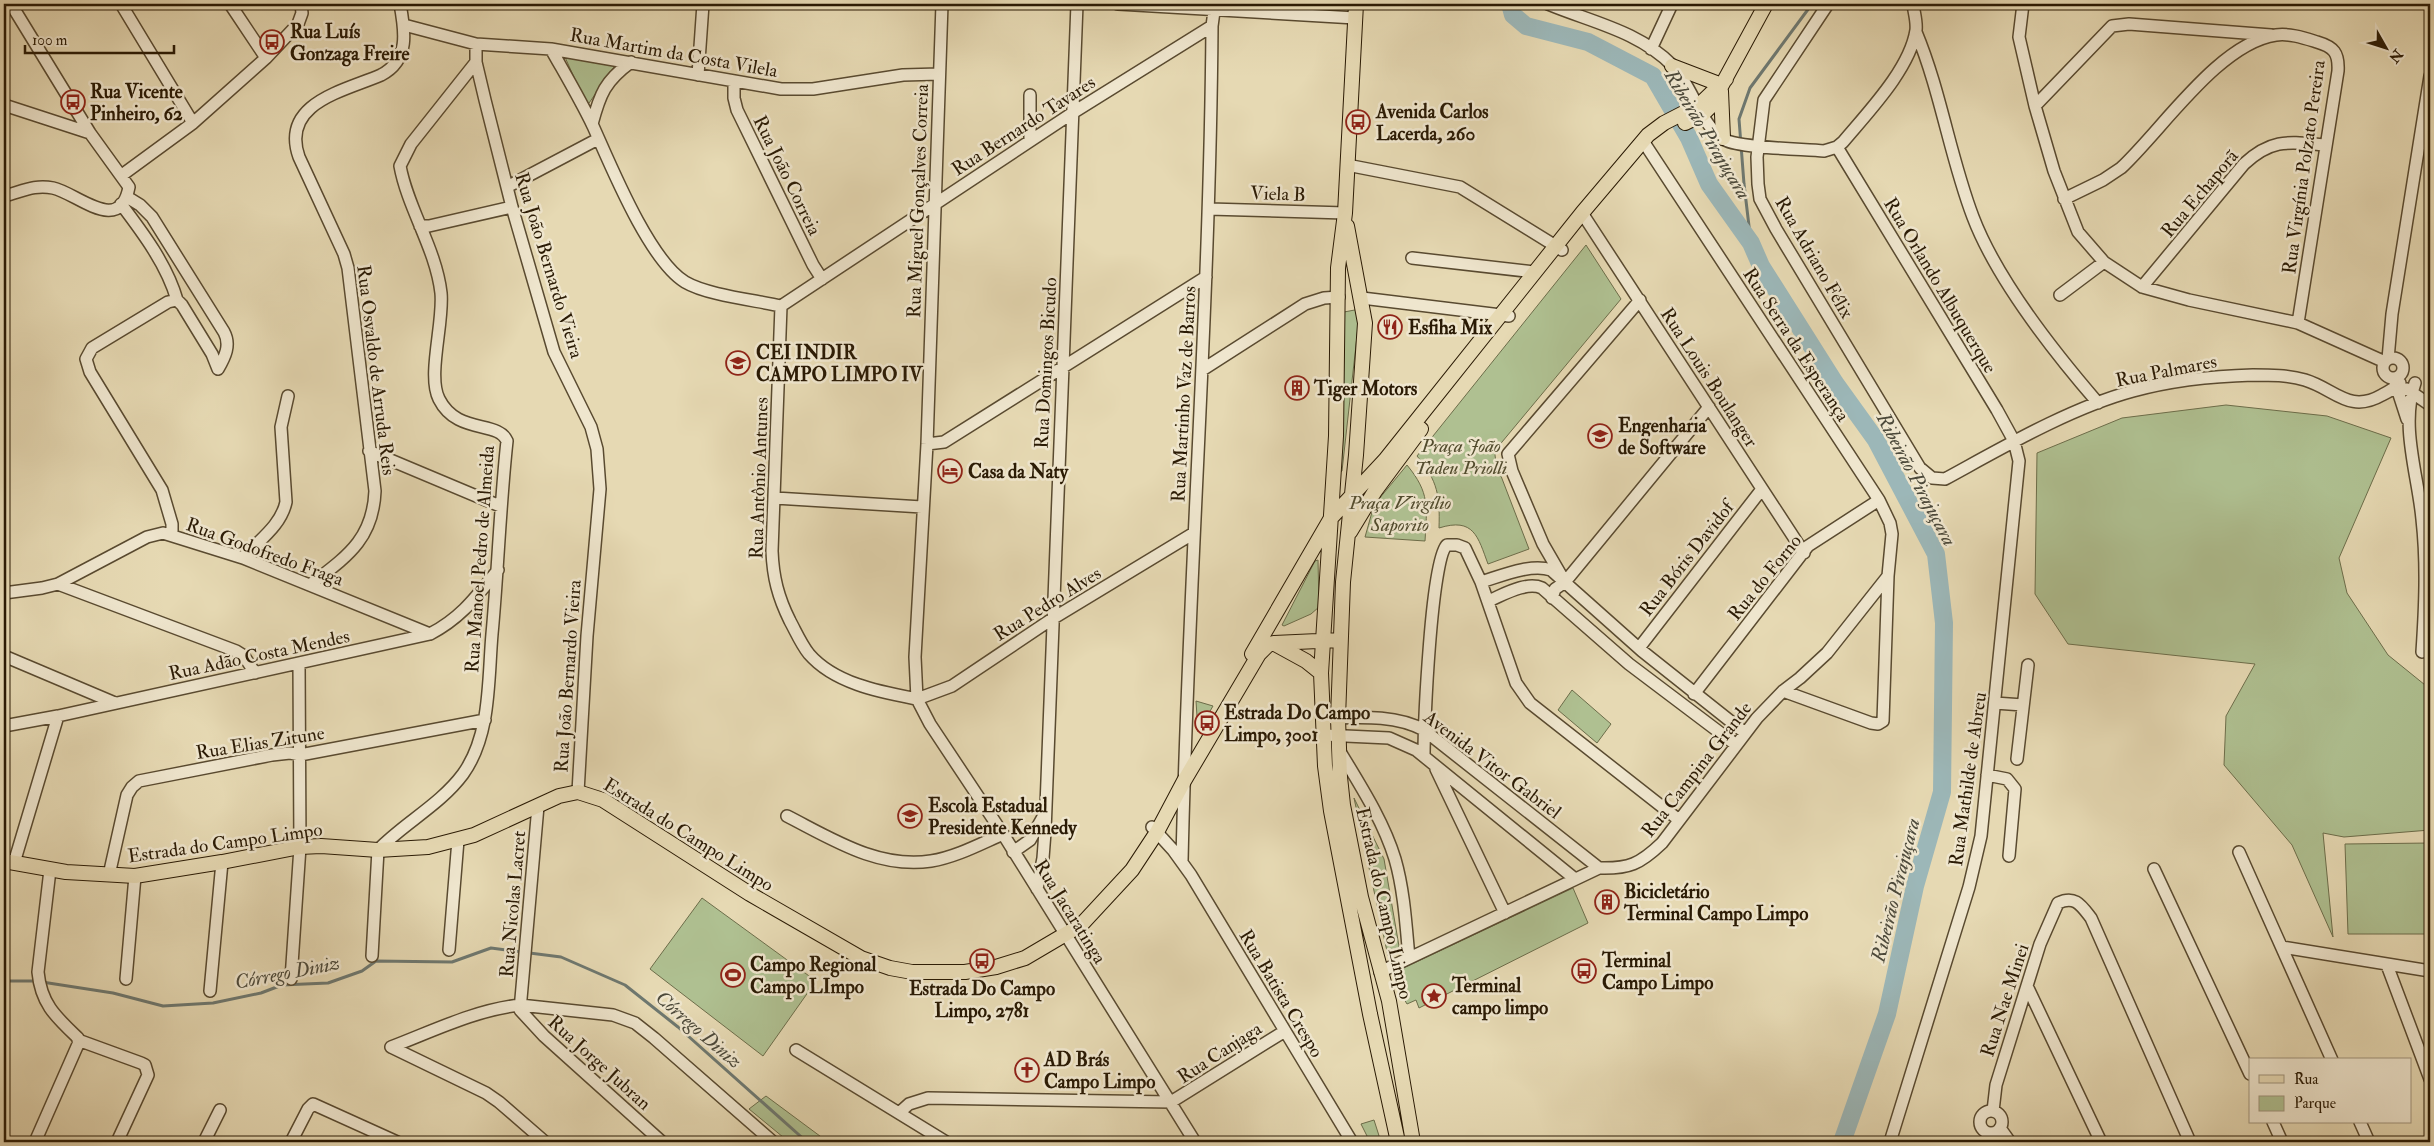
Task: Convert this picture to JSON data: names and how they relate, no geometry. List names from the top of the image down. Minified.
{"streets":{"main road":["Estrada do Campo Limpo"],"street":["Rua Martim da Costa Vilela","Rua Bernardo Tavares","Rua Virgínia Polzato Pereira","Rua João Correia","Viela B","Rua Echaporã","Rua Miguel Gonçalves Correia","Rua Adriano Félix","Rua João Bernardo Vieira","Rua Orlando Albuquerque","Rua Serra da Esperança","Rua Domingos Bicudo","Rua Osvaldo de Arruda Reis","Rua Palmares","Rua Louis Boulanger","Rua Martinho Vaz de Barros","Rua Antônio Antunes","Rua Godofredo Fraga","Rua Bóris Davidof","Rua Manoel Pedro de Almeida","Rua do Forno","Rua Pedro Alves","Rua Adão Costa Mendes","Rua Elias Zitune","Avenida Vitor Gabriel","Rua Campina Grande","Rua Mathilde de Abreu","Rua Nicolas Lacret","Rua Jacaratinga","Rua Batista Crespo","Rua Nae Minei","Rua Canjaga","Rua Jorge Jubran"]},"crossings":[["Rua Martim da Costa Vilela","Rua João Correia"],["Rua Martim da Costa Vilela","Rua Miguel Gonçalves Correia"],["Rua Martim da Costa Vilela","Rua João Bernardo Vieira"],["Rua Martim da Costa Vilela","Rua Osvaldo de Arruda Reis"],["Rua Bernardo Tavares","Rua João Correia"],["Rua Bernardo Tavares","Rua Miguel Gonçalves Correia"],["Rua Bernardo Tavares","Rua Domingos Bicudo"],["Rua Bernardo Tavares","Rua Martinho Vaz de Barros"],["Rua Bernardo Tavares","Rua Antônio Antunes"],["Rua Virgínia Polzato Pereira","Rua Echaporã"],["Viela B","Rua Martinho Vaz de Barros"],["Viela B","Estrada do Campo Limpo"],["Rua Miguel Gonçalves Correia","Rua Antônio Antunes"],["Rua Miguel Gonçalves Correia","Rua Pedro Alves"],["Rua Miguel Gonçalves Correia","Rua Jacaratinga"],["Rua Adriano Félix","Rua Palmares"],["Rua João Bernardo Vieira","Rua Manoel Pedro de Almeida"],["Rua João Bernardo Vieira","Estrada do Campo Limpo"],["Rua Orlando Albuquerque","Rua Palmares"],["Rua Orlando Albuquerque","Rua Mathilde de Abreu"],["Rua Serra da Esperança","Rua do Forno"],["Rua Serra da Esperança","Rua Campina Grande"],["Rua Domingos Bicudo","Rua Pedro Alves"],["Rua Domingos Bicudo","Rua Jacaratinga"],["Rua Osvaldo de Arruda Reis","Rua Godofredo Fraga"],["Rua Palmares","Rua Mathilde de Abreu"],["Rua Louis Boulanger","Rua Bóris Davidof"],["Rua Louis Boulanger","Rua do Forno"],["Rua Martinho Vaz de Barros","Rua Pedro Alves"],["Rua Martinho Vaz de Barros","Estrada do Campo Limpo"],["Rua Antônio Antunes","Rua Pedro Alves"],["Rua Antônio Antunes","Rua Jacaratinga"],["Rua Godofredo Fraga","Rua Adão Costa Mendes"],["Rua Manoel Pedro de Almeida","Rua Adão Costa Mendes"],["Rua Manoel Pedro de Almeida","Rua Elias Zitune"],["Rua Manoel Pedro de Almeida","Estrada do Campo Limpo"],["Rua Pedro Alves","Rua Jacaratinga"],["Rua Elias Zitune","Estrada do Campo Limpo"],["Avenida Vitor Gabriel","Rua Campina Grande"],["Avenida Vitor Gabriel","Estrada do Campo Limpo"],["Rua Campina Grande","Estrada do Campo Limpo"],["Estrada do Campo Limpo","Rua Nicolas Lacret"],["Estrada do Campo Limpo","Rua Jacaratinga"],["Estrada do Campo Limpo","Rua Batista Crespo"],["Rua Nicolas Lacret","Rua Jorge Jubran"],["Rua Jacaratinga","Rua Canjaga"],["Rua Batista Crespo","Rua Canjaga"]],"water":["Ribeirão Pirajuçara","Córrego Diniz"],"parks":["Praça João Tadeu Priolli","Praça Virgílio Saporito"],"places":{"bus stop":["Rua Luís Gonzaga Freire","Rua Vicente Pinheiro, 62","Avenida Carlos Lacerda, 260","Estrada Do Campo Limpo, 3001","Estrada Do Campo Limpo, 2781","Terminal Campo Limpo"],"restaurant":["Esfiha Mix"],"school or university":["CEI INDIR CAMPO LIMPO IV","Engenharia de Software","Escola Estadual Presidente Kennedy"],"building":["Tiger Motors","Bicicletário Terminal Campo Limpo"],"hotel":["Casa da Naty"],"sports":["Campo Regional Campo LImpo"],"place":["Terminal campo limpo"],"church":["AD Brás Campo Limpo"]},"legend":["Rua","Parque"],"scale_bar":"100 m","north":"bottom right"}
